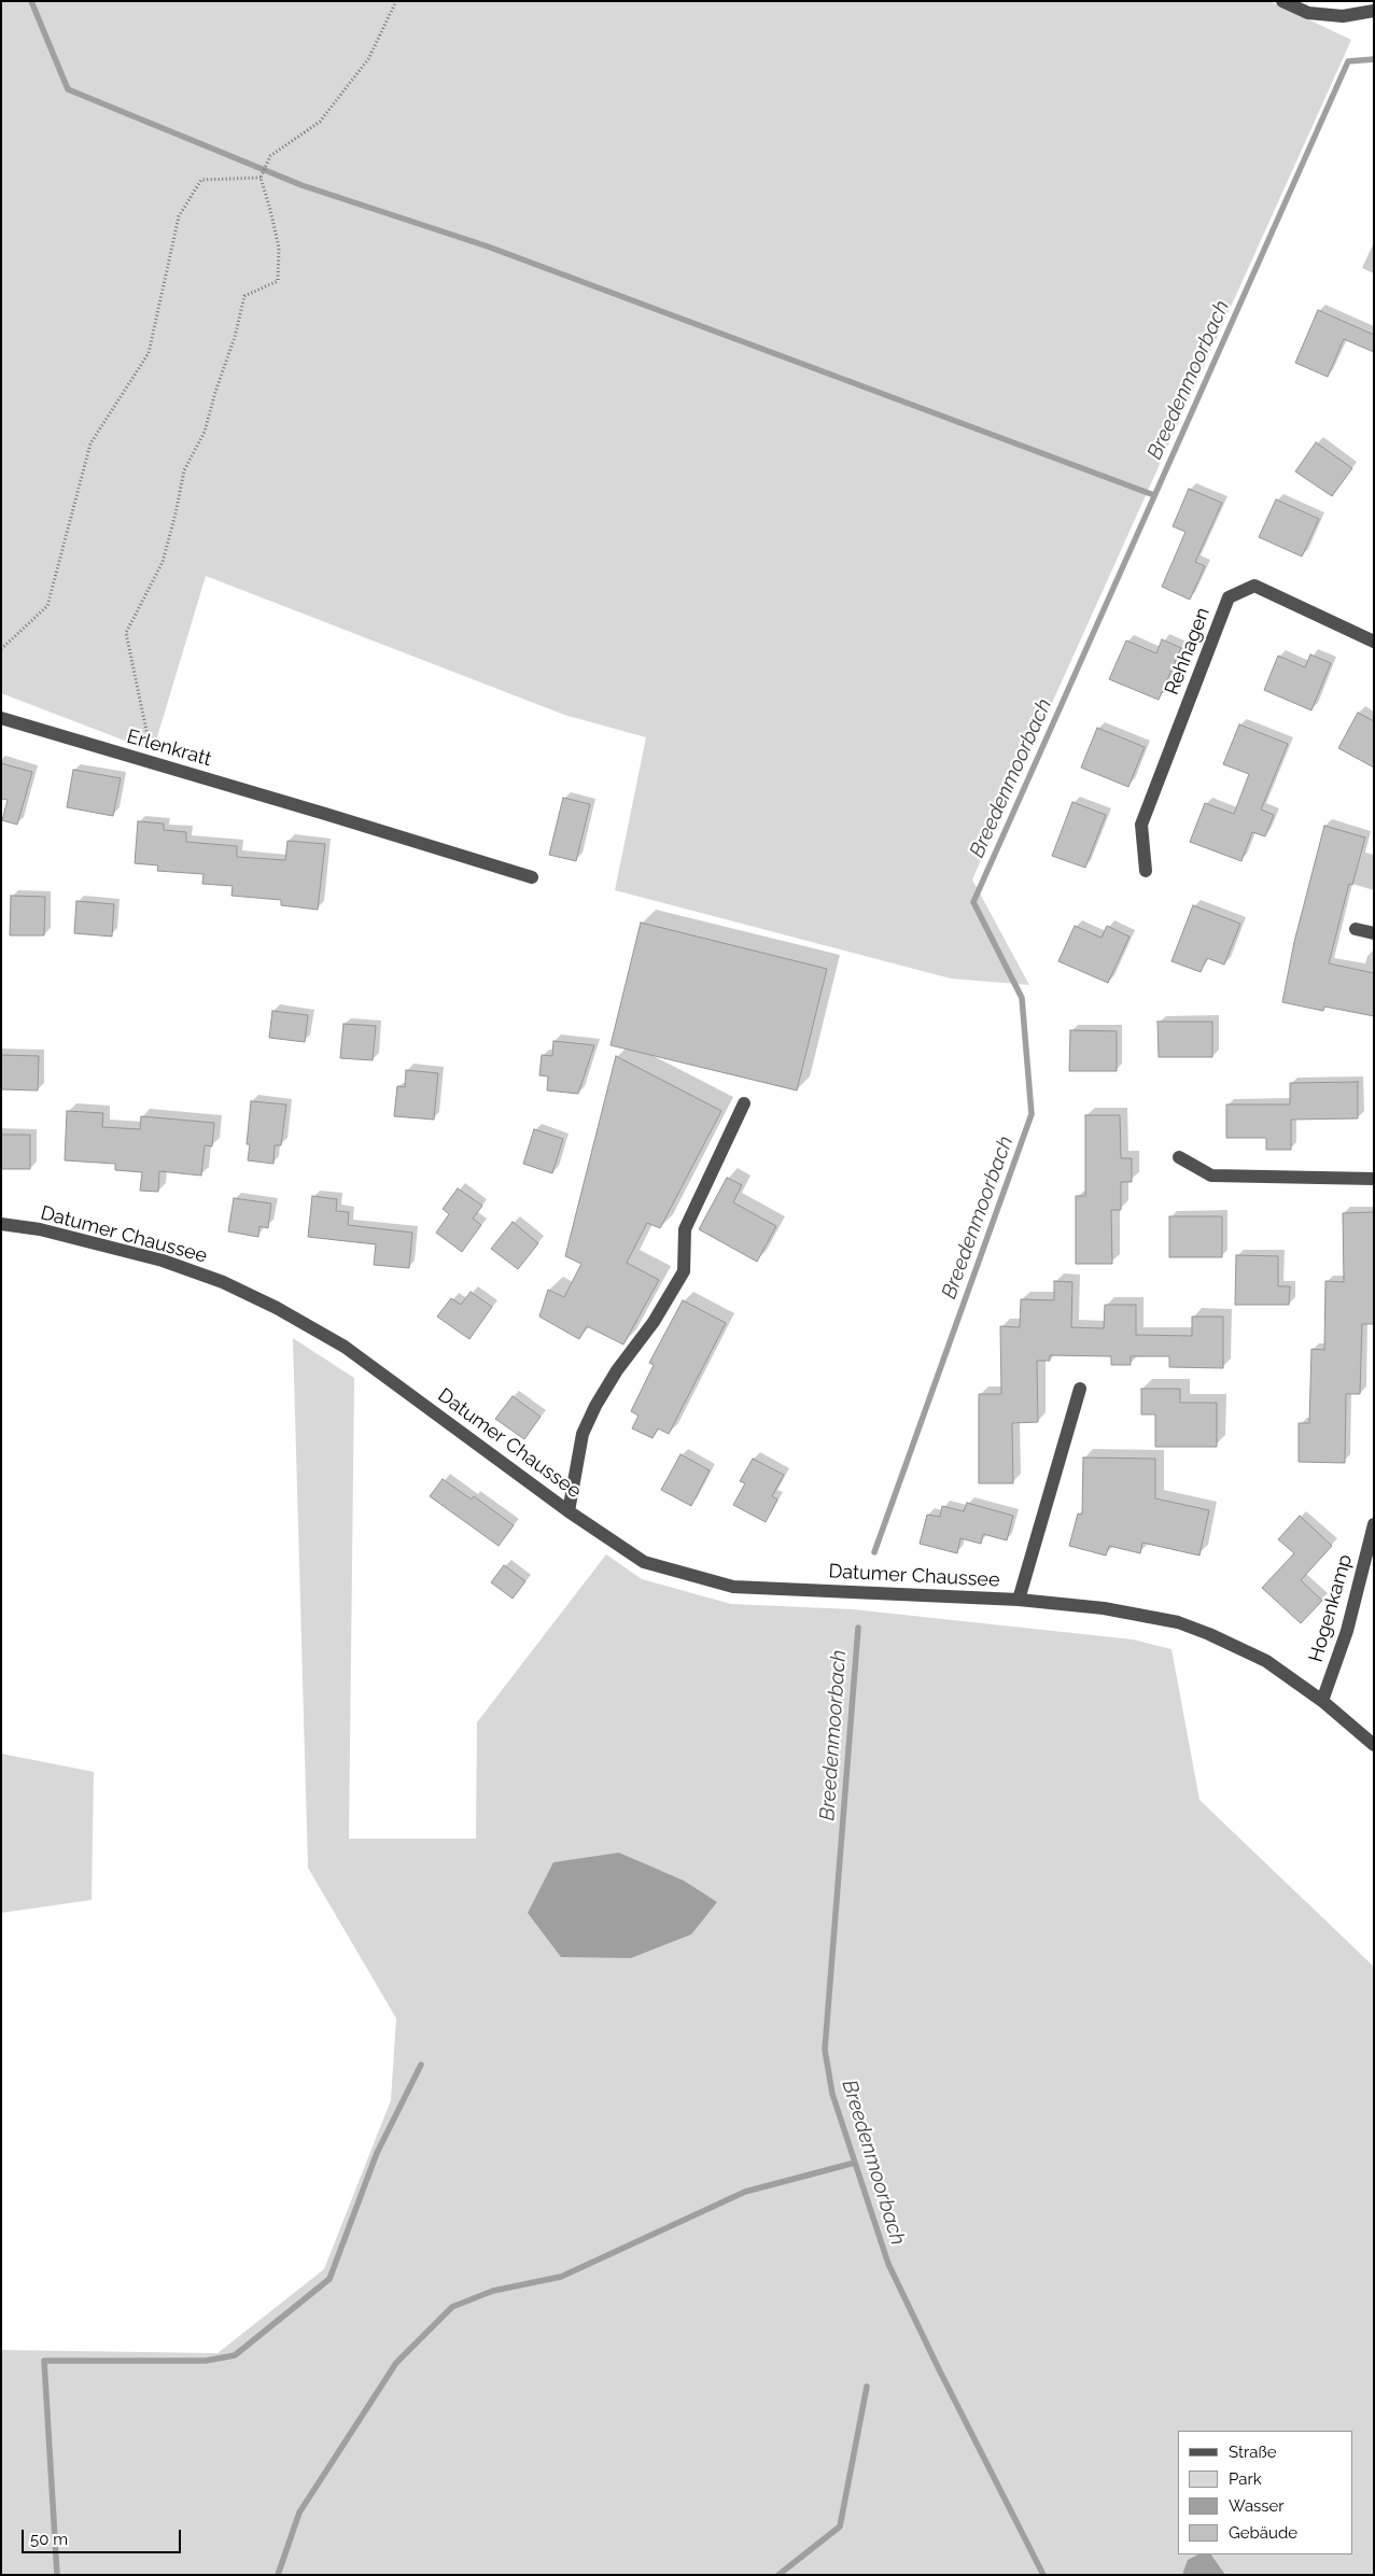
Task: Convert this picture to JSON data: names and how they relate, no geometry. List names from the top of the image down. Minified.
{"streets":{"street":["Rehhagen","Erlenkratt","Datumer Chaussee","Hogenkamp"]},"crossings":[["Datumer Chaussee","Hogenkamp"]],"water":["Breedenmoorbach"],"legend":["Straße","Park","Wasser","Gebäude"],"scale_bar":"50 m"}
